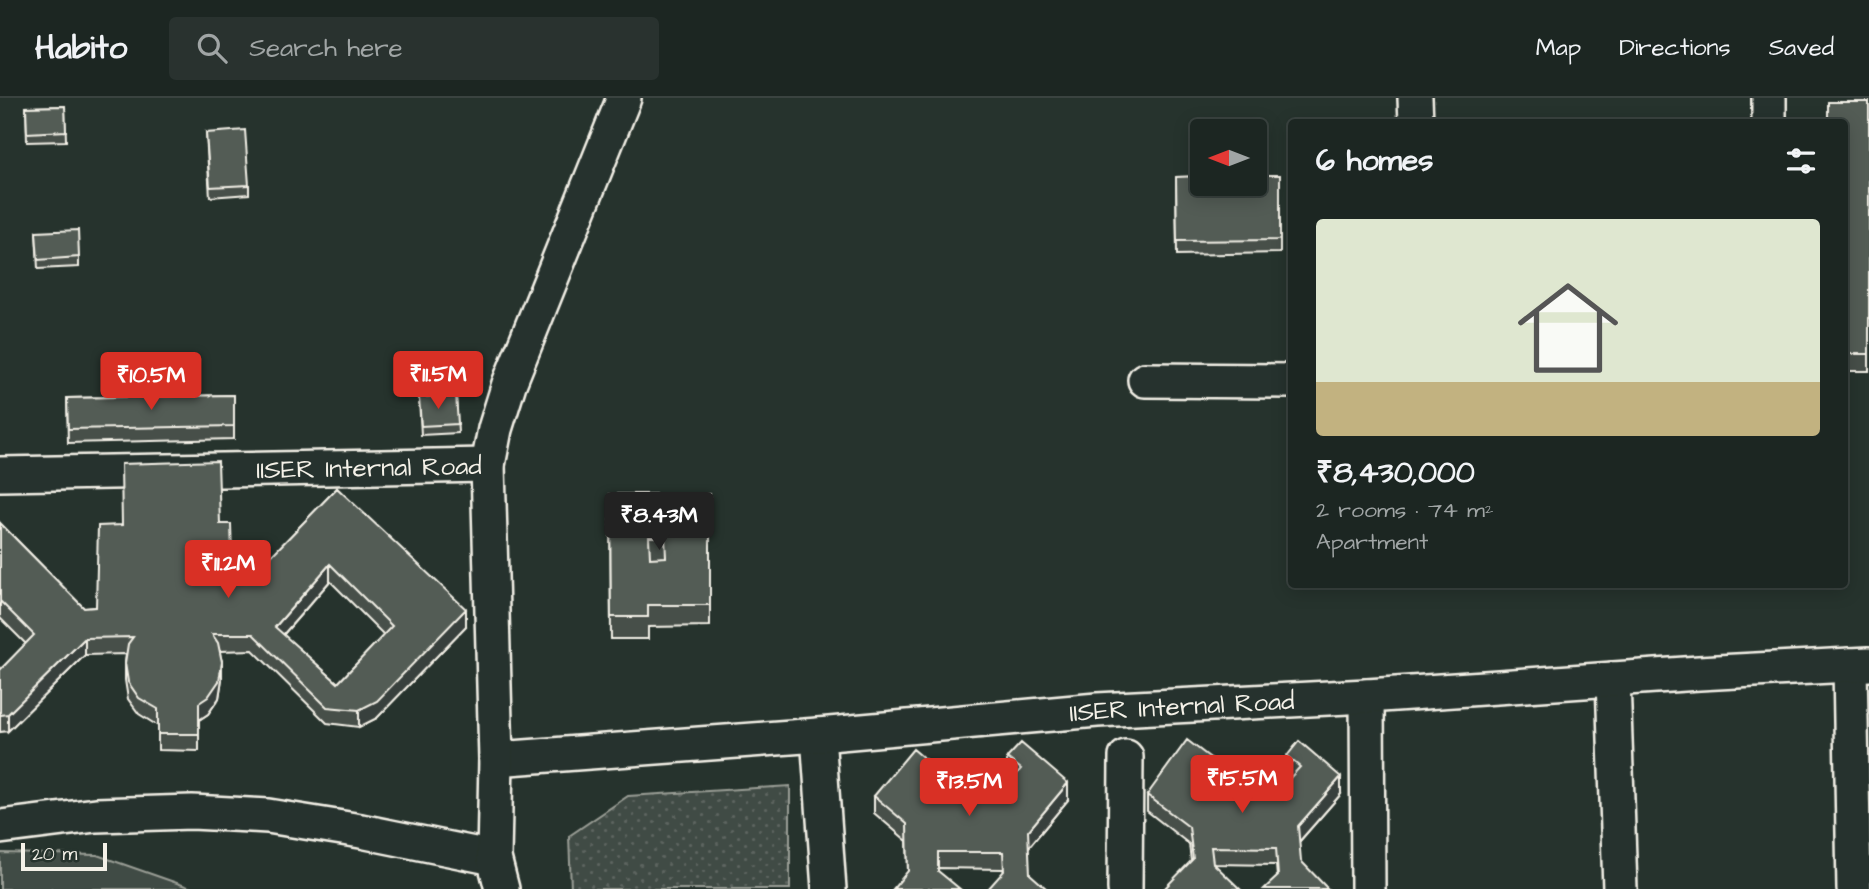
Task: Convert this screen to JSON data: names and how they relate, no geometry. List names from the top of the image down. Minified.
{"streets":{"lane":["IISER Internal Road"]},"scale_bar":"20 m","north":"left","page":{"header":"Habito","search":"Search here","nav":["Map","Directions","Saved"],"heading":"6 homes","list":[{"name":"₹8,430,000","note":"2 rooms · 74 m² · Apartment"}],"price":["₹11.5M","₹10.5M","₹8.43M","₹11.2M","₹15.5M","₹13.5M"],"scale":"20 m"}}
